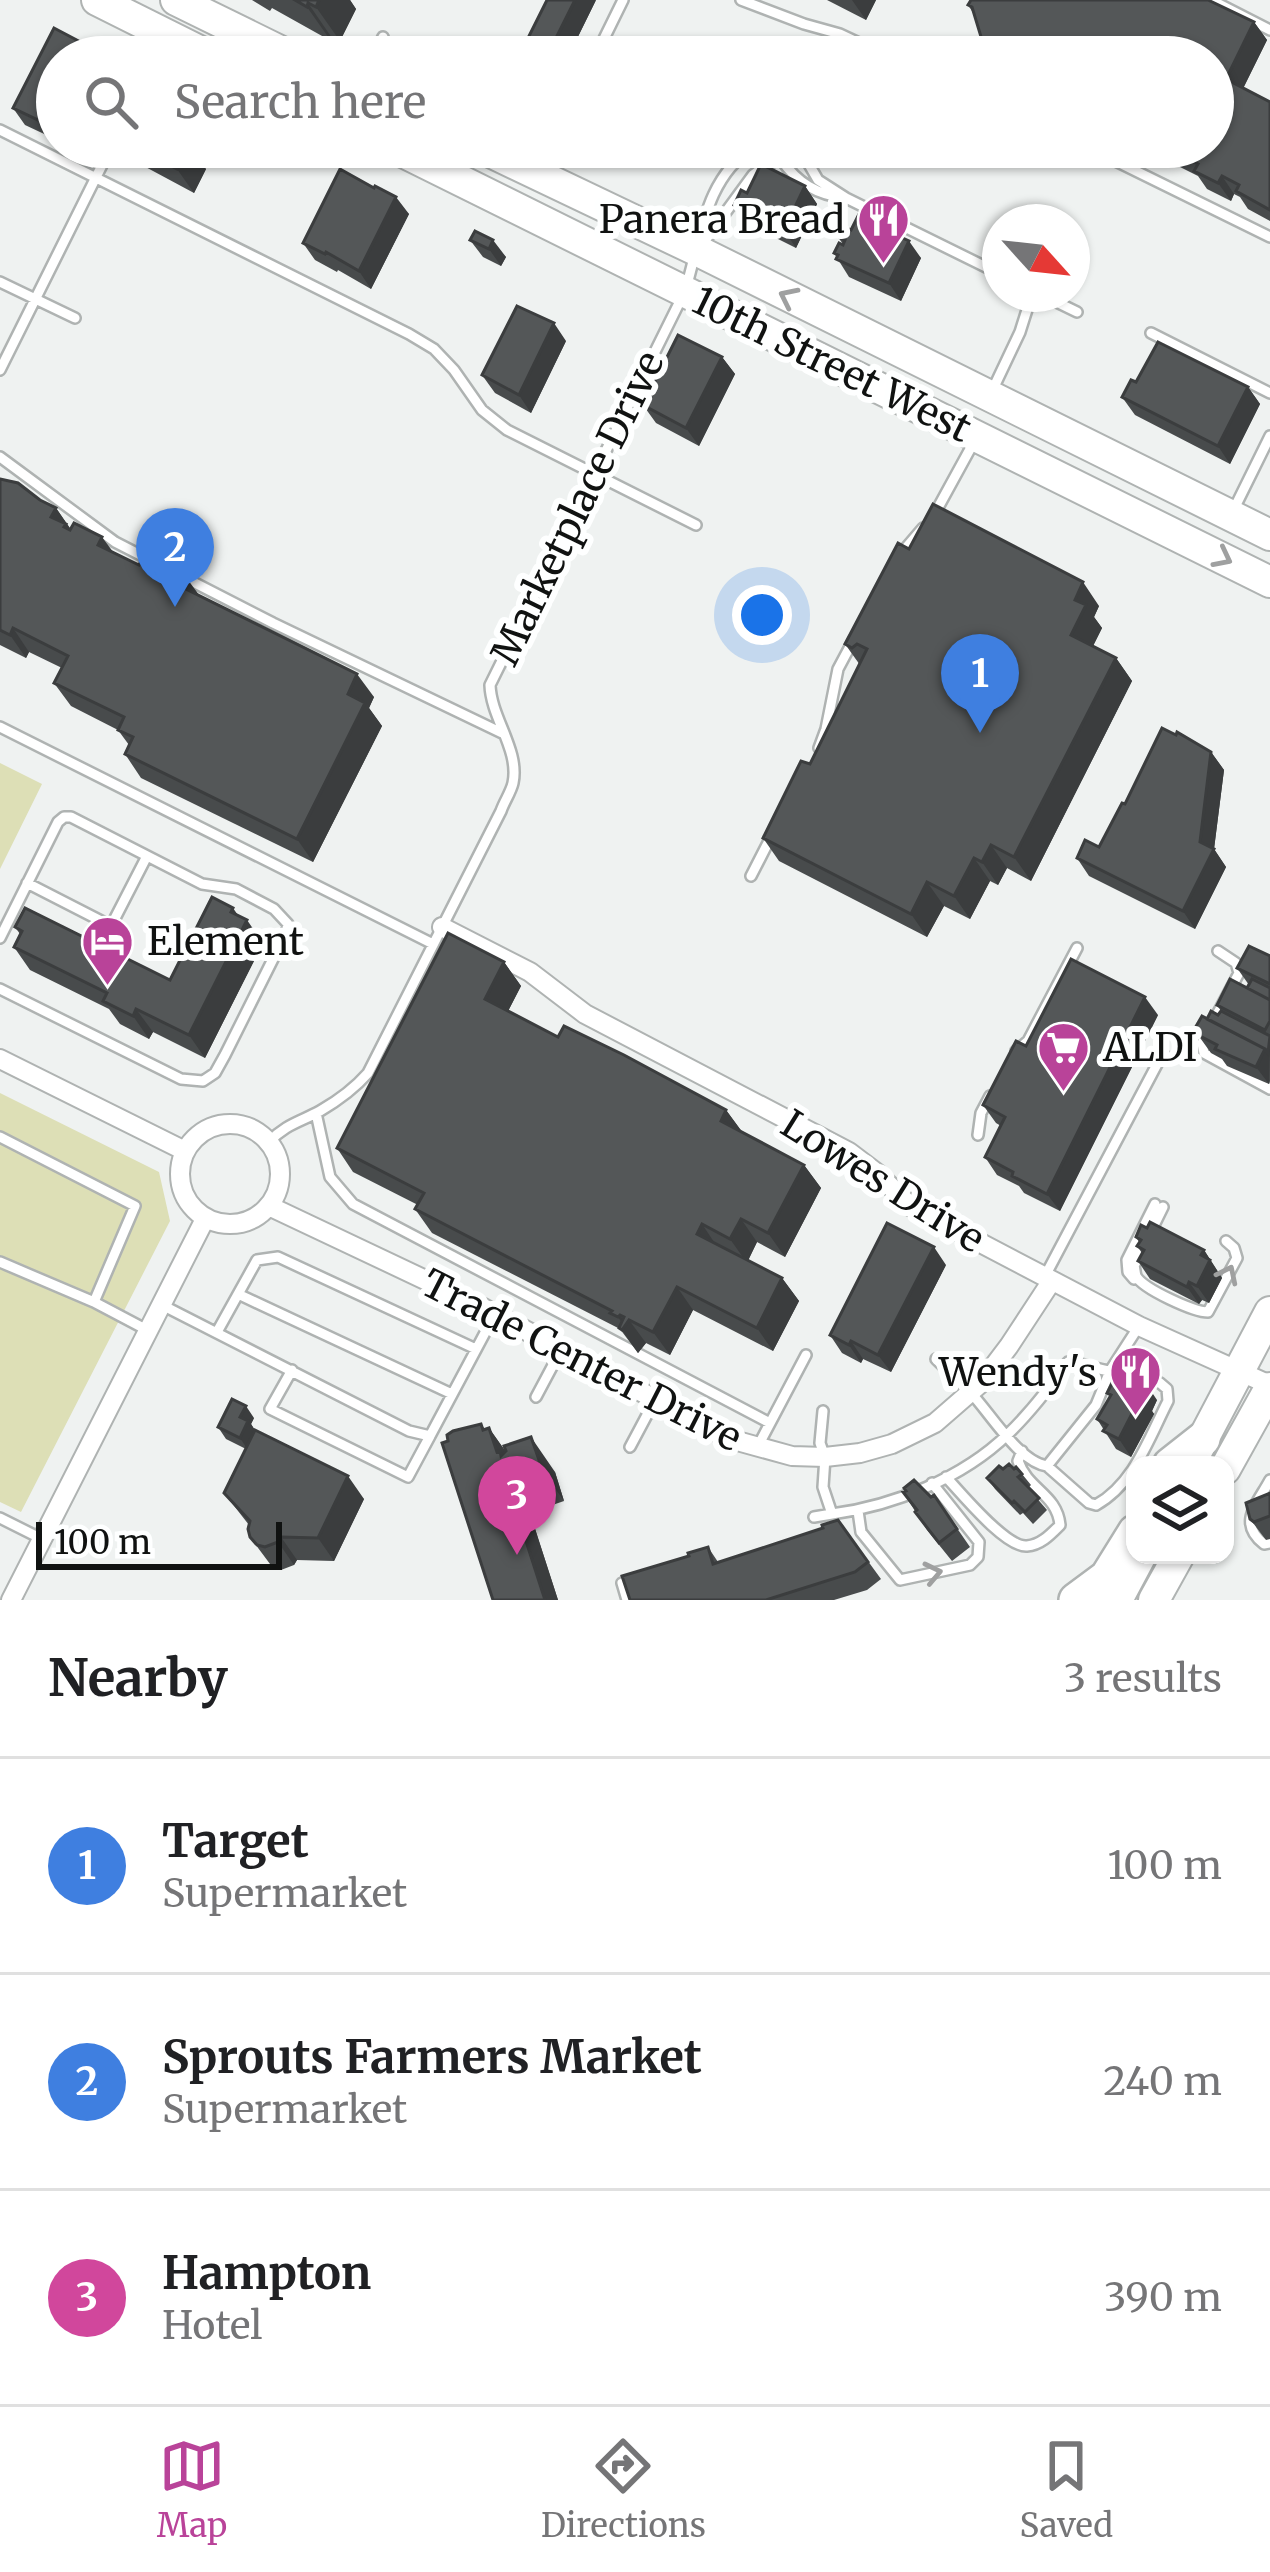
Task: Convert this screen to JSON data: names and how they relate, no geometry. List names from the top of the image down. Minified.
{"streets":{"main road":["10th Street West"],"street":["Lowes Drive","Trade Center Drive"],"lane":["Marketplace Drive"]},"crossings":[["10th Street West","Marketplace Drive"],["Marketplace Drive","Lowes Drive"],["Marketplace Drive","Trade Center Drive"],["Lowes Drive","Trade Center Drive"]],"places":{"restaurant":["Panera Bread","Wendy's"],"hotel":["Element"],"supermarket":["ALDI"]},"scale_bar":"100 m","north":"bottom right","page":{"search":"Search here","pins":["2","1","3"],"scale":"100 m","heading":["Nearby","3 results"],"list":[{"mark":"1","name":"Target","note":"Supermarket","value":"100 m"},{"mark":"2","name":"Sprouts Farmers Market","note":"Supermarket","value":"240 m"},{"mark":"3","name":"Hampton","note":"Hotel","value":"390 m"}],"nav":["Map","Directions","Saved"]}}
